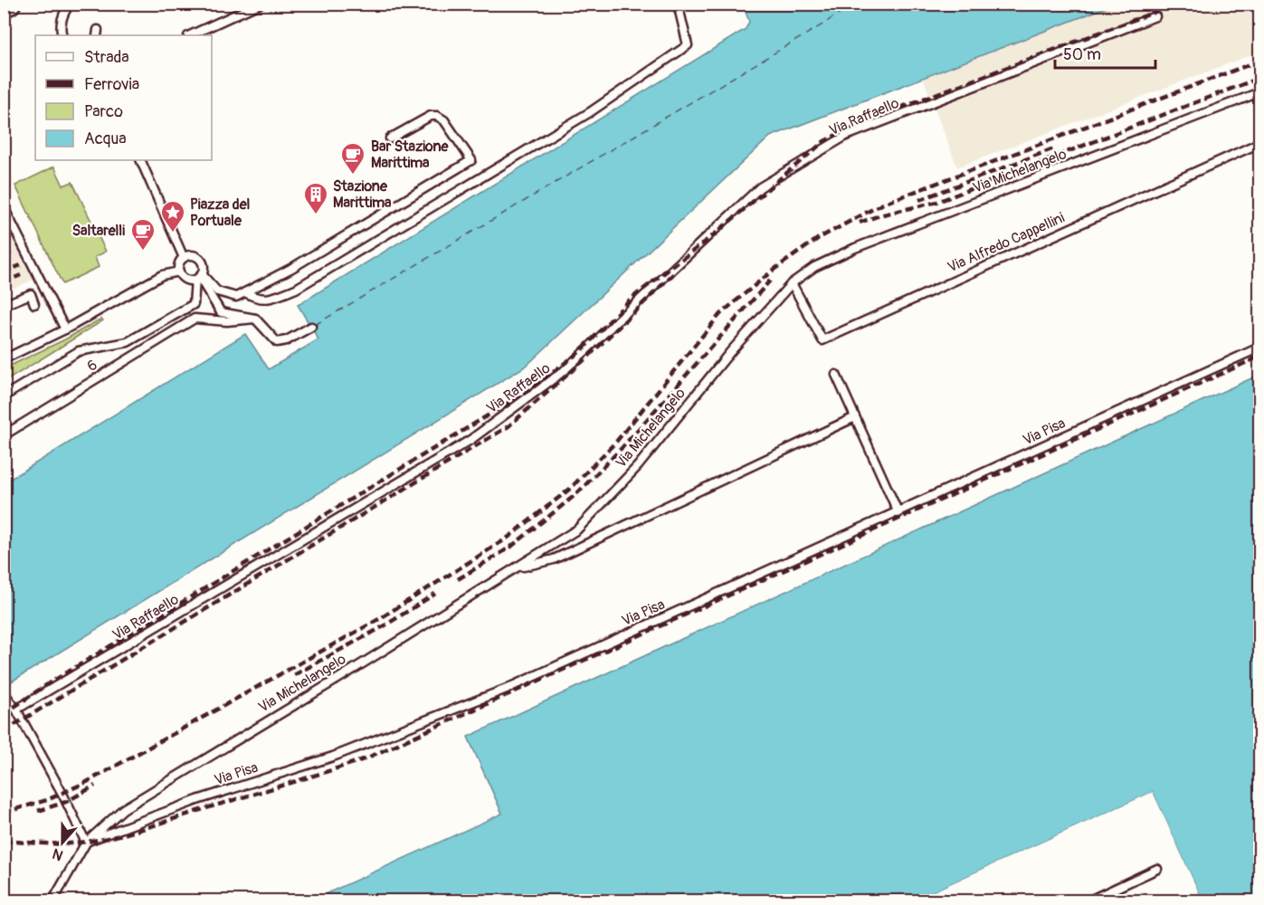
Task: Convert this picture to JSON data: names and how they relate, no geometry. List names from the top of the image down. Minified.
{"streets":{"lane":["Via Raffaello","Via Michelangelo","Via Alfredo Cappellini","6","Via Pisa"]},"crossings":[["Via Michelangelo","Via Alfredo Cappellini"],["Via Michelangelo","Via Pisa"]],"places":{"cafe":["Bar Stazione Marittima","Saltarelli"],"building":["Stazione Marittima"],"place":["Piazza del Portuale"]},"legend":["Strada","Ferrovia","Parco","Acqua"],"scale_bar":"50 m","north":"bottom"}
